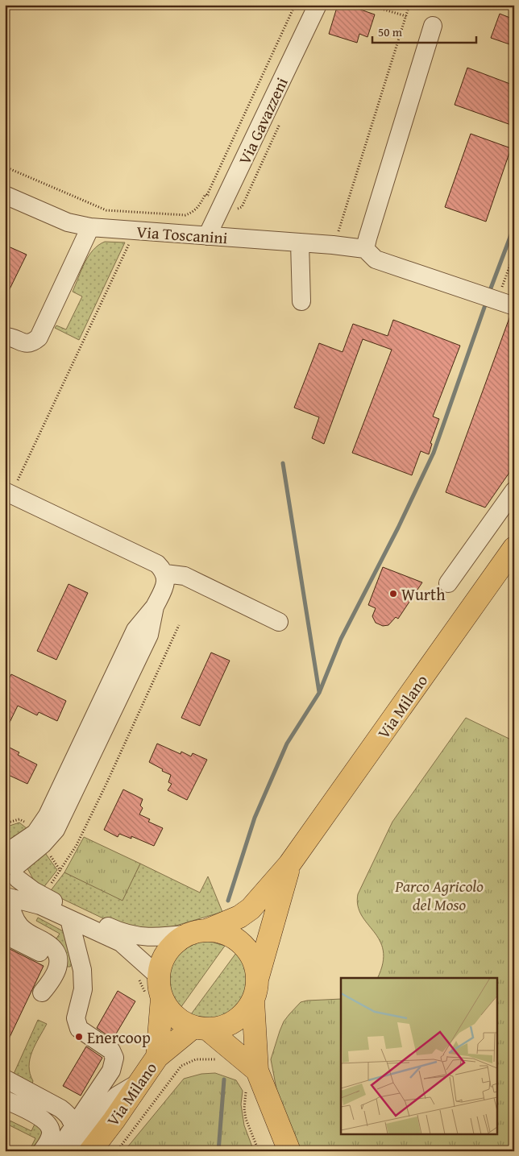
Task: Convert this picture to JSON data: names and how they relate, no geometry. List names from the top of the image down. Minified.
{"streets":{"main road":["Via Milano"],"street":["Via Gavazzeni","Via Toscanini"]},"crossings":[["Via Gavazzeni","Via Toscanini"]],"parks":["Parco Agricolo del Moso"],"places":["Wurth","Enercoop"],"scale_bar":"50 m"}
